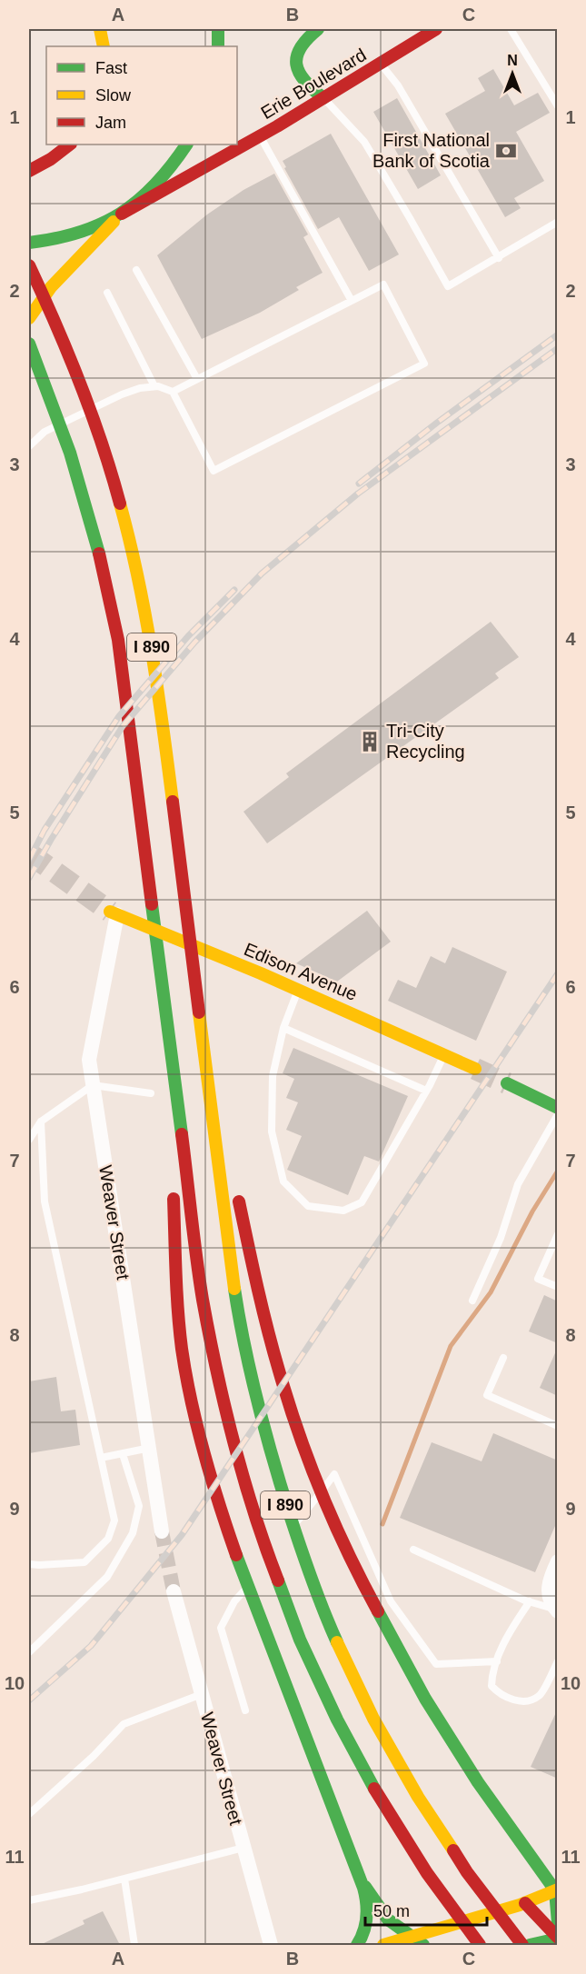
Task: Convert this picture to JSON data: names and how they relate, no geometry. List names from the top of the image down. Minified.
{"streets":{"main road":["Erie Boulevard","I 890","Edison Avenue"],"street":["Weaver Street"]},"crossings":[["Edison Avenue","Weaver Street"]],"places":{"bank":["First National Bank of Scotia"],"building":["Tri-City Recycling"]},"legend":["Fast","Slow","Jam"],"scale_bar":"50 m","north":"top","grid":{"columns":["A","B","C"],"rows":["1","2","3","4","5","6","7","8","9","10","11"]}}
